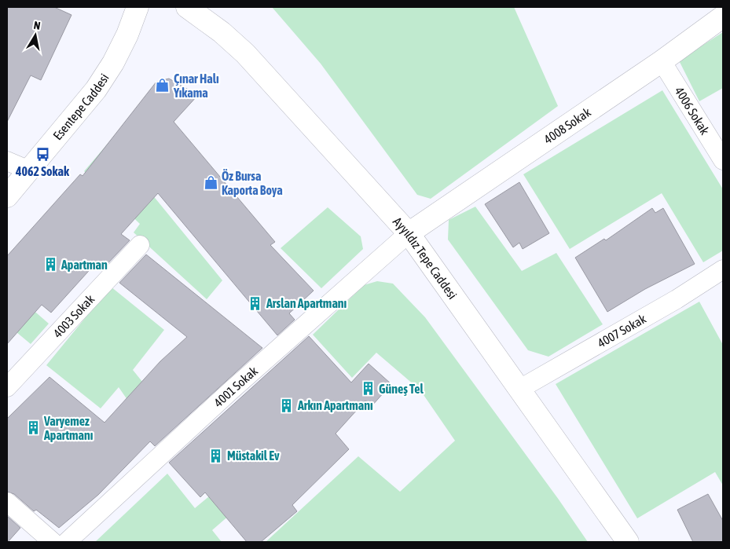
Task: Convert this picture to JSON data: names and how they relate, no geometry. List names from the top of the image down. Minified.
{"streets":{"main road":["Esentepe Caddesi","4008 Sokak","Ayyıldız Tepe Caddesi"],"lane":["4006 Sokak","4003 Sokak","4007 Sokak","4001 Sokak"]},"crossings":[["4006 Sokak","4008 Sokak"],["4008 Sokak","Ayyıldız Tepe Caddesi"],["4008 Sokak","4001 Sokak"],["Ayyıldız Tepe Caddesi","4007 Sokak"],["Ayyıldız Tepe Caddesi","4001 Sokak"]],"places":{"shop":["Çınar Halı Yıkama","Öz Bursa Kaporta Boya"],"bus stop":["4062 Sokak"],"building":["Apartman","Arslan Apartmanı","Güneş Tel","Arkın Apartmanı","Varyemez Apartmanı","Müstakil Ev"]},"north":"top"}
